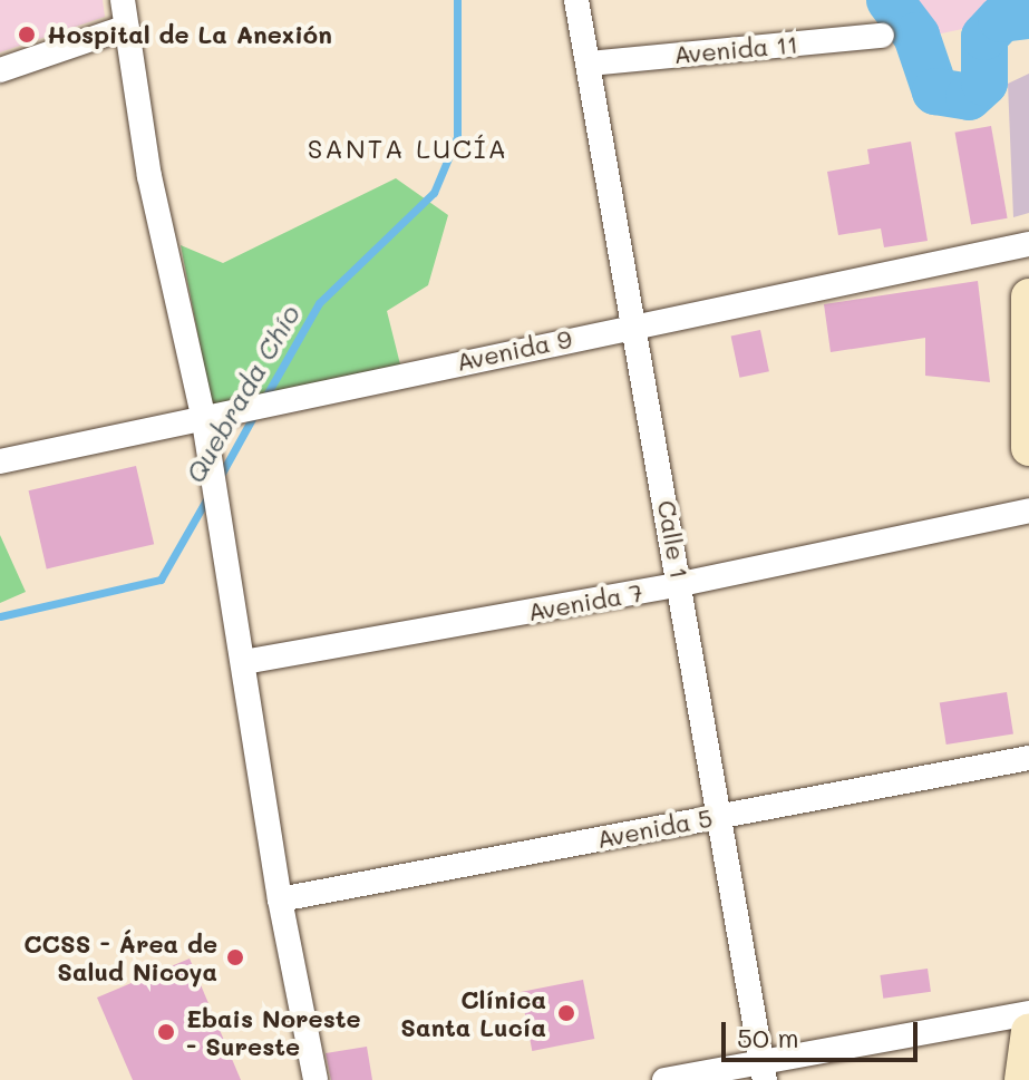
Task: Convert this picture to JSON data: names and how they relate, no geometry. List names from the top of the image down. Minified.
{"streets":{"street":["Avenida 11","Avenida 9","Calle 1","Avenida 7","Avenida 5"]},"crossings":[["Avenida 11","Calle 1"],["Avenida 9","Calle 1"],["Calle 1","Avenida 7"],["Calle 1","Avenida 5"]],"districts":["SANTA LUCÍA"],"water":["Quebrada Chío"],"places":["Hospital de La Anexión","CCSS - Área de Salud Nicoya","Clínica Santa Lucía","Ebais Noreste - Sureste"],"scale_bar":"50 m"}
